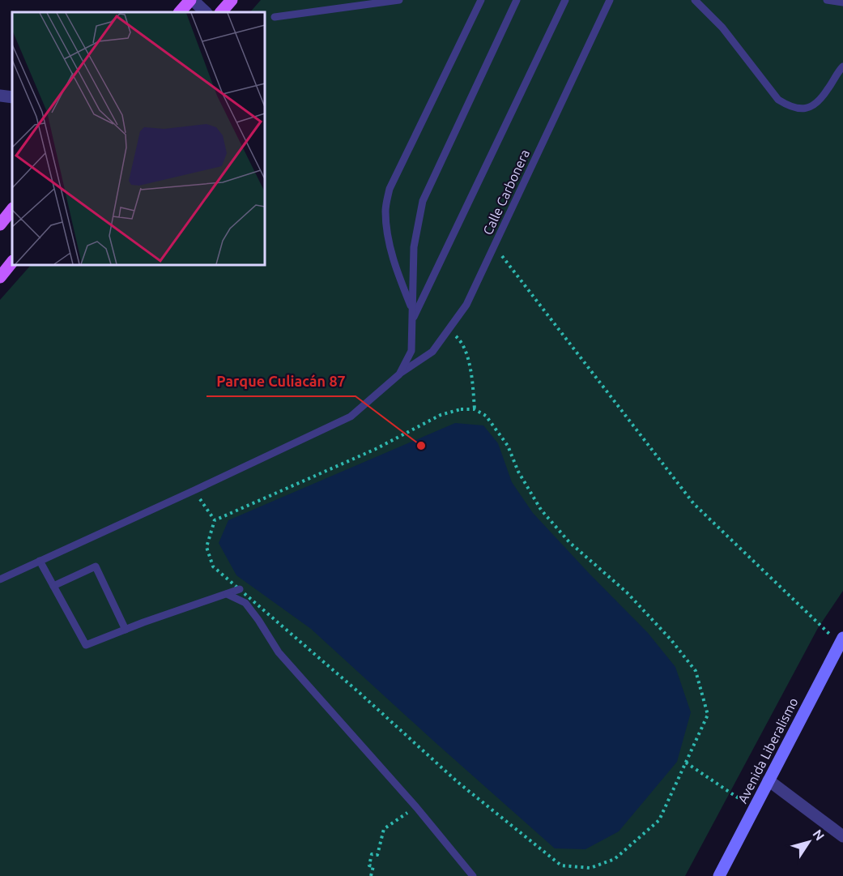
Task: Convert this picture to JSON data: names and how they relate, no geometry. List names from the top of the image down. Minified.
{"streets":{"street":["Avenida Liberalismo"],"lane":["Calle Carbonera"]},"places":["Parque Culiacán 87"],"north":"top right"}
